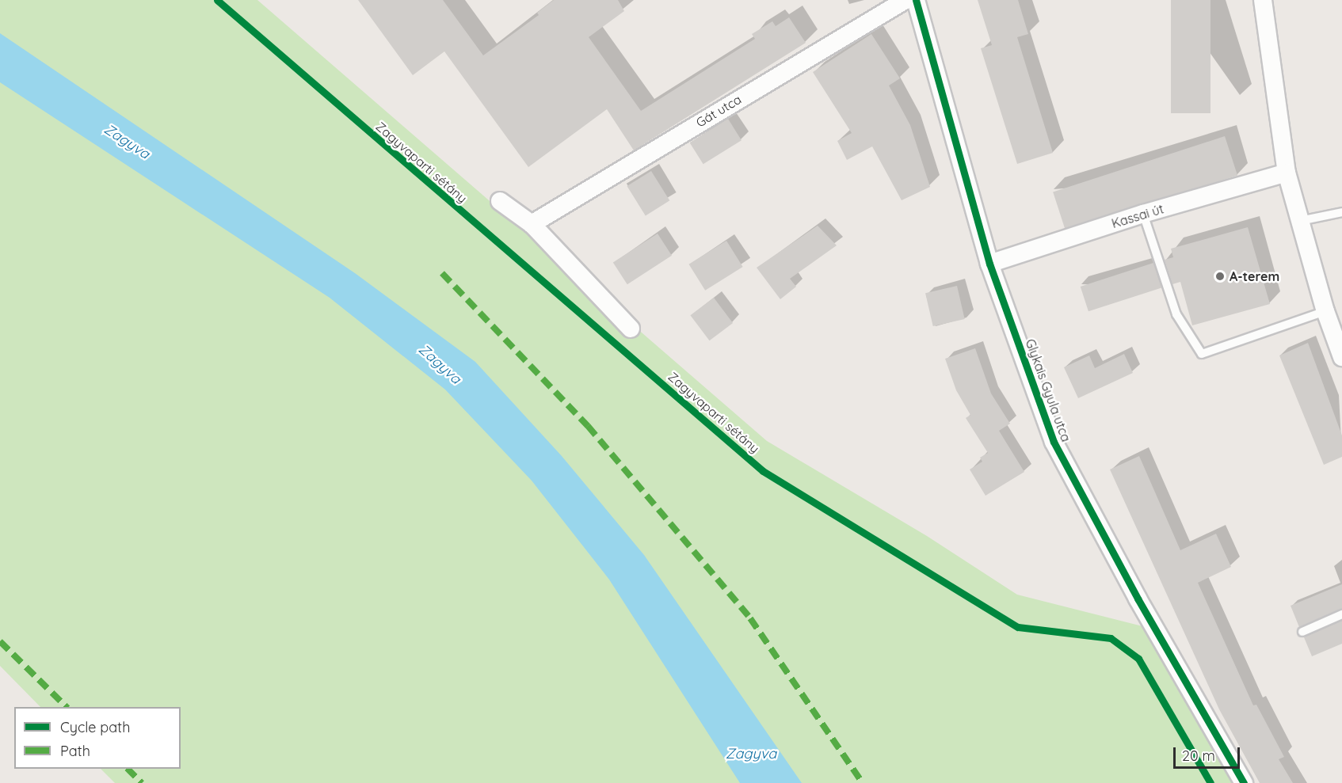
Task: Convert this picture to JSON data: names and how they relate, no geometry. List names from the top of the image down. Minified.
{"streets":{"street":["Gát utca","Kassai út","Glykais Gyula utca"],"cycle path":["Zagyvaparti sétány"]},"crossings":[["Kassai út","Glykais Gyula utca"]],"water":["Zagyva"],"places":["A-terem"],"legend":["Cycle path","Path"],"scale_bar":"20 m"}
